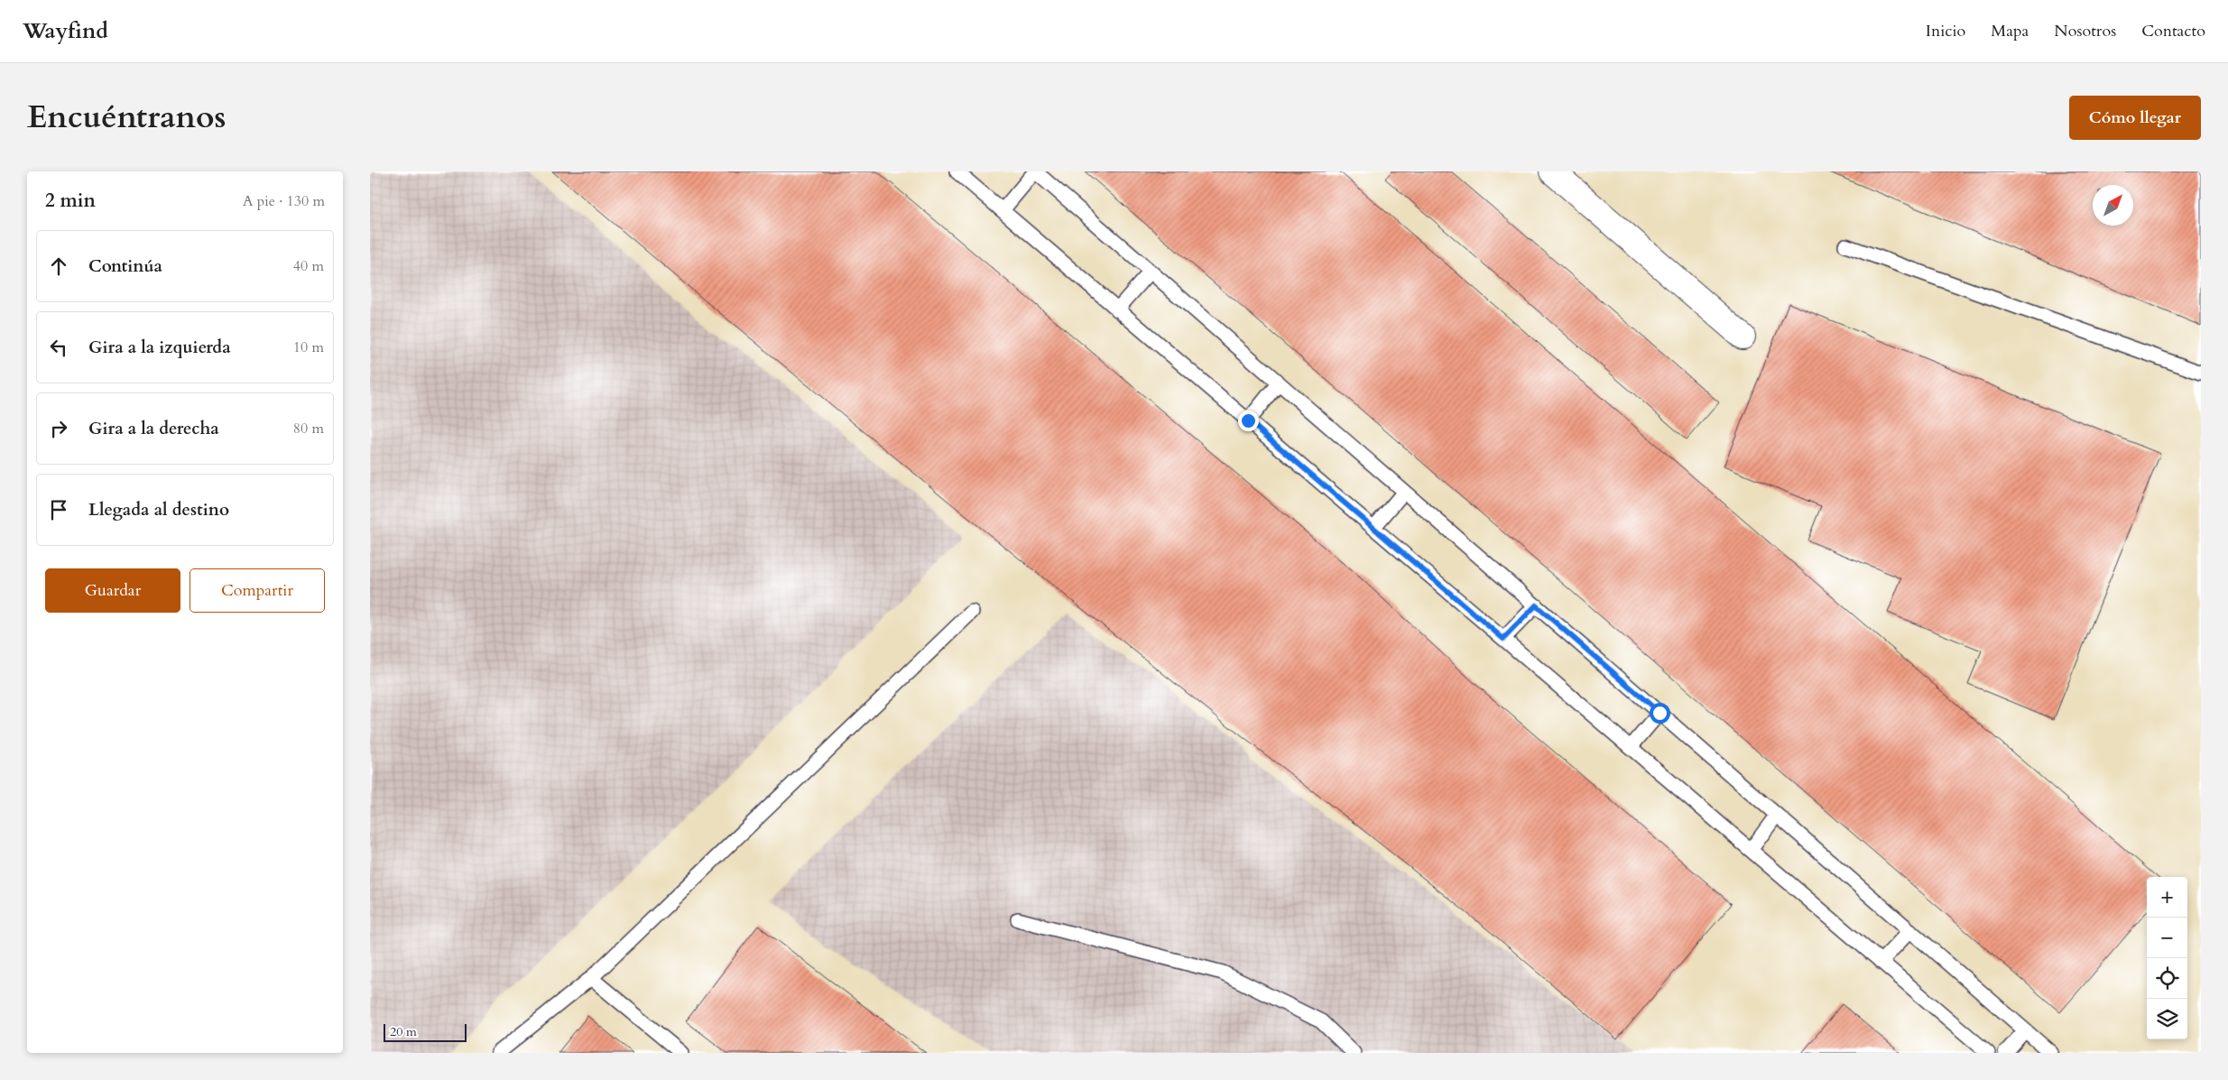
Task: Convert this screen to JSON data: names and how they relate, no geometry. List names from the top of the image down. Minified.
{"scale_bar":"20 m","north":"top right","page":{"header":"Wayfind","nav":["Inicio","Mapa","Nosotros","Contacto"],"title":"Encuéntranos","buttons":["Cómo llegar",["Guardar","Compartir"]],"heading":["2 min","A pie · 130 m"],"list":[["Continúa","40 m"],["Gira a la izquierda","10 m"],["Gira a la derecha","80 m"],"Llegada al destino"],"map_buttons":["+","−"],"scale":"20 m"}}
